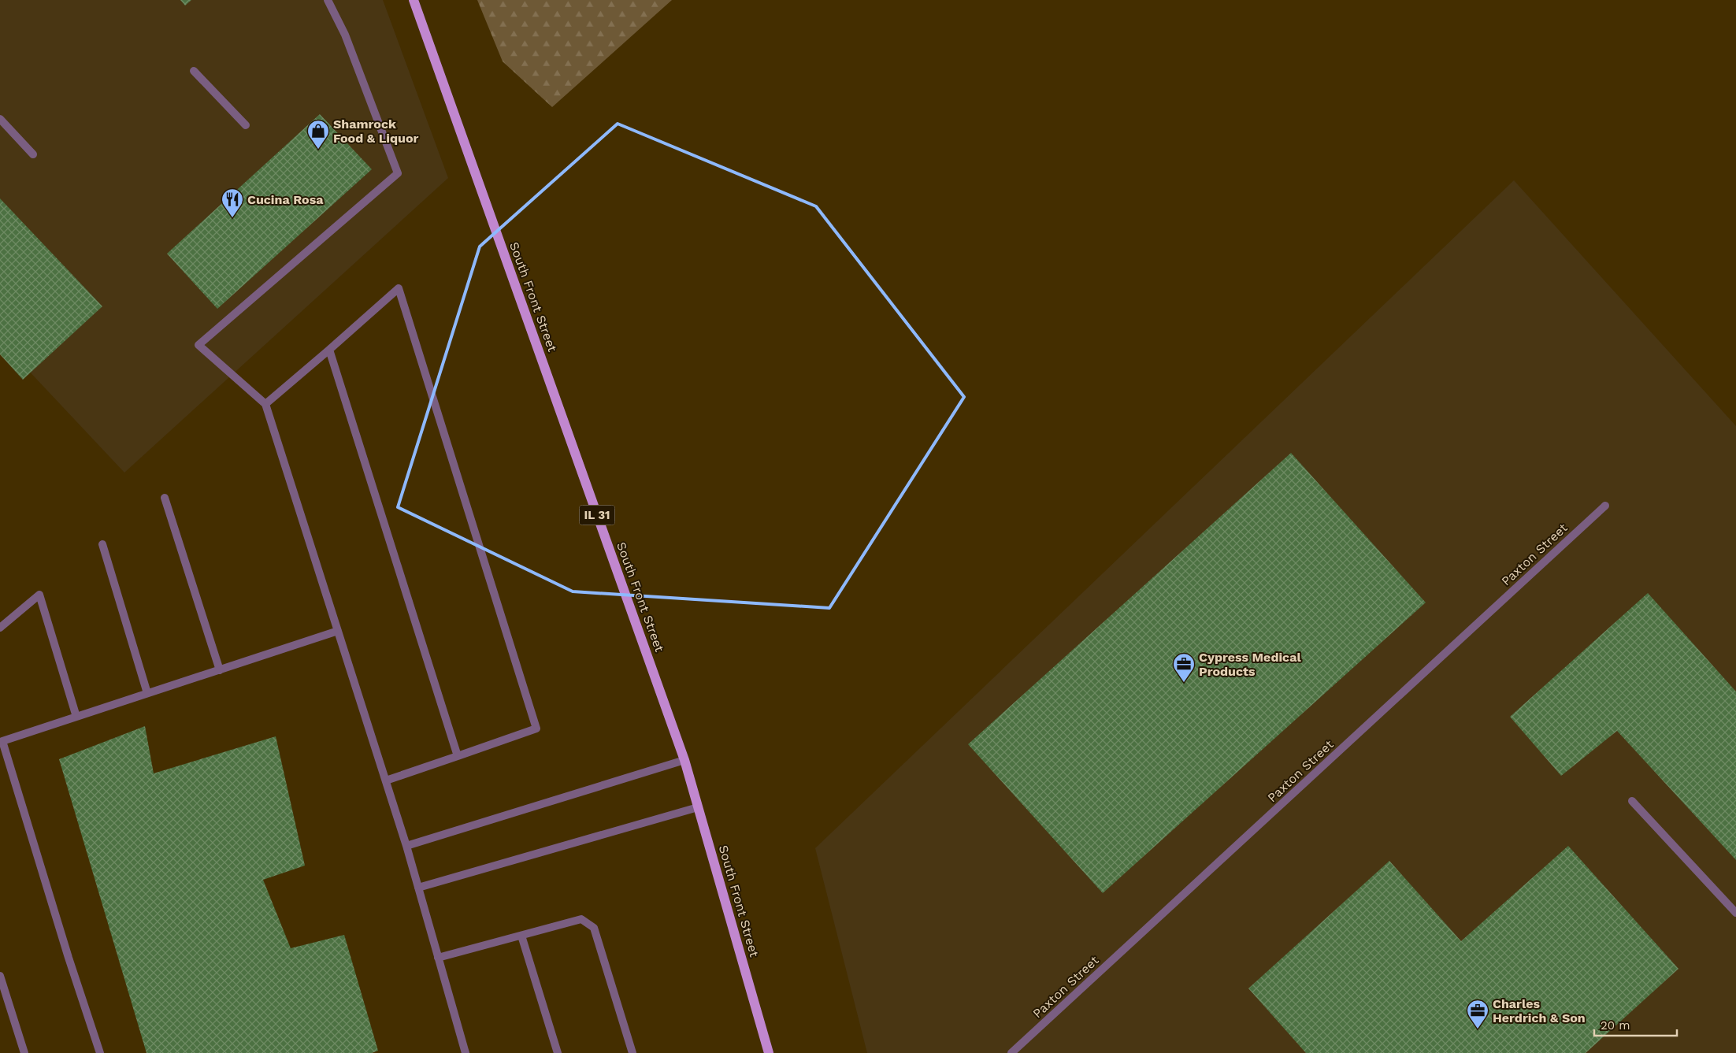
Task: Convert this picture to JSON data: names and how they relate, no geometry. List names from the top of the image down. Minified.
{"streets":{"main road":["South Front Street","IL 31"],"lane":["Paxton Street"]},"places":{"shop":["Shamrock Food & Liquor"],"restaurant":["Cucina Rosa"],"office":["Cypress Medical Products","Charles Herdrich & Son"]},"scale_bar":"20 m"}
